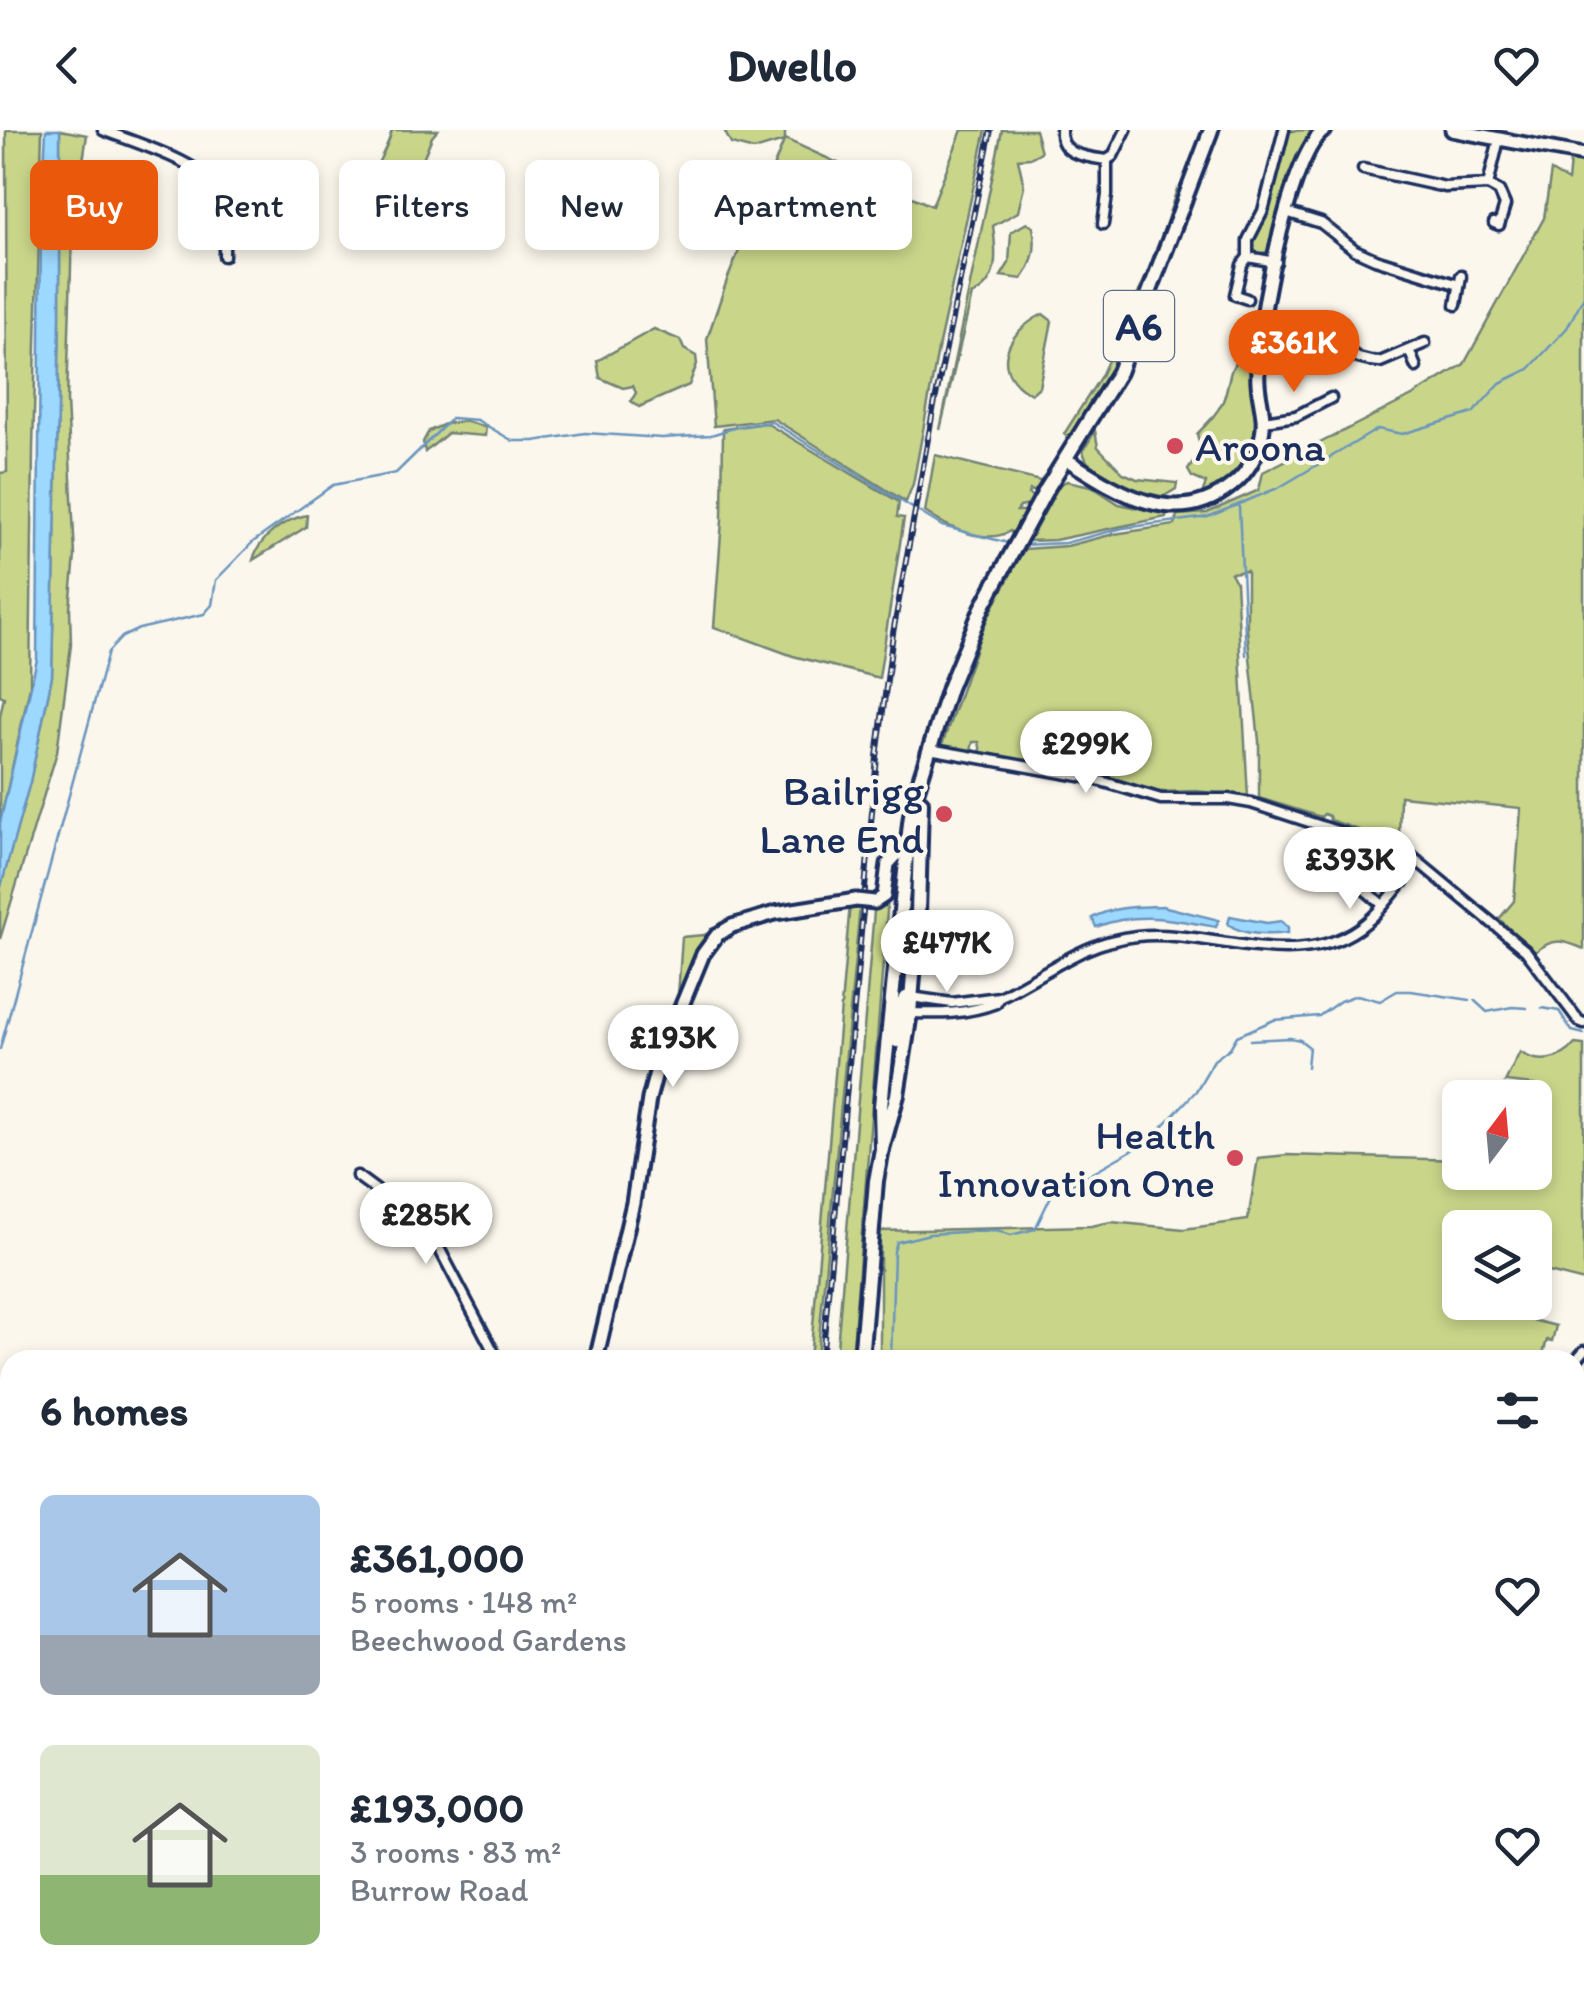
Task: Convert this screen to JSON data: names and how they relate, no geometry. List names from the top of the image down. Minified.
{"streets":{"main road":["A6"]},"places":["Aroona","Bailrigg Lane End","Health Innovation One"],"north":"top","page":{"header":"Dwello","chip":["Buy","Rent","Filters","New","Apartment"],"price":["£361K","£299K","£393K","£477K","£193K","£285K"],"heading":"6 homes","list":[{"name":"£361,000","note":"5 rooms · 148 m² · Beechwood Gardens"},{"name":"£193,000","note":"3 rooms · 83 m² · Burrow Road"}]}}
